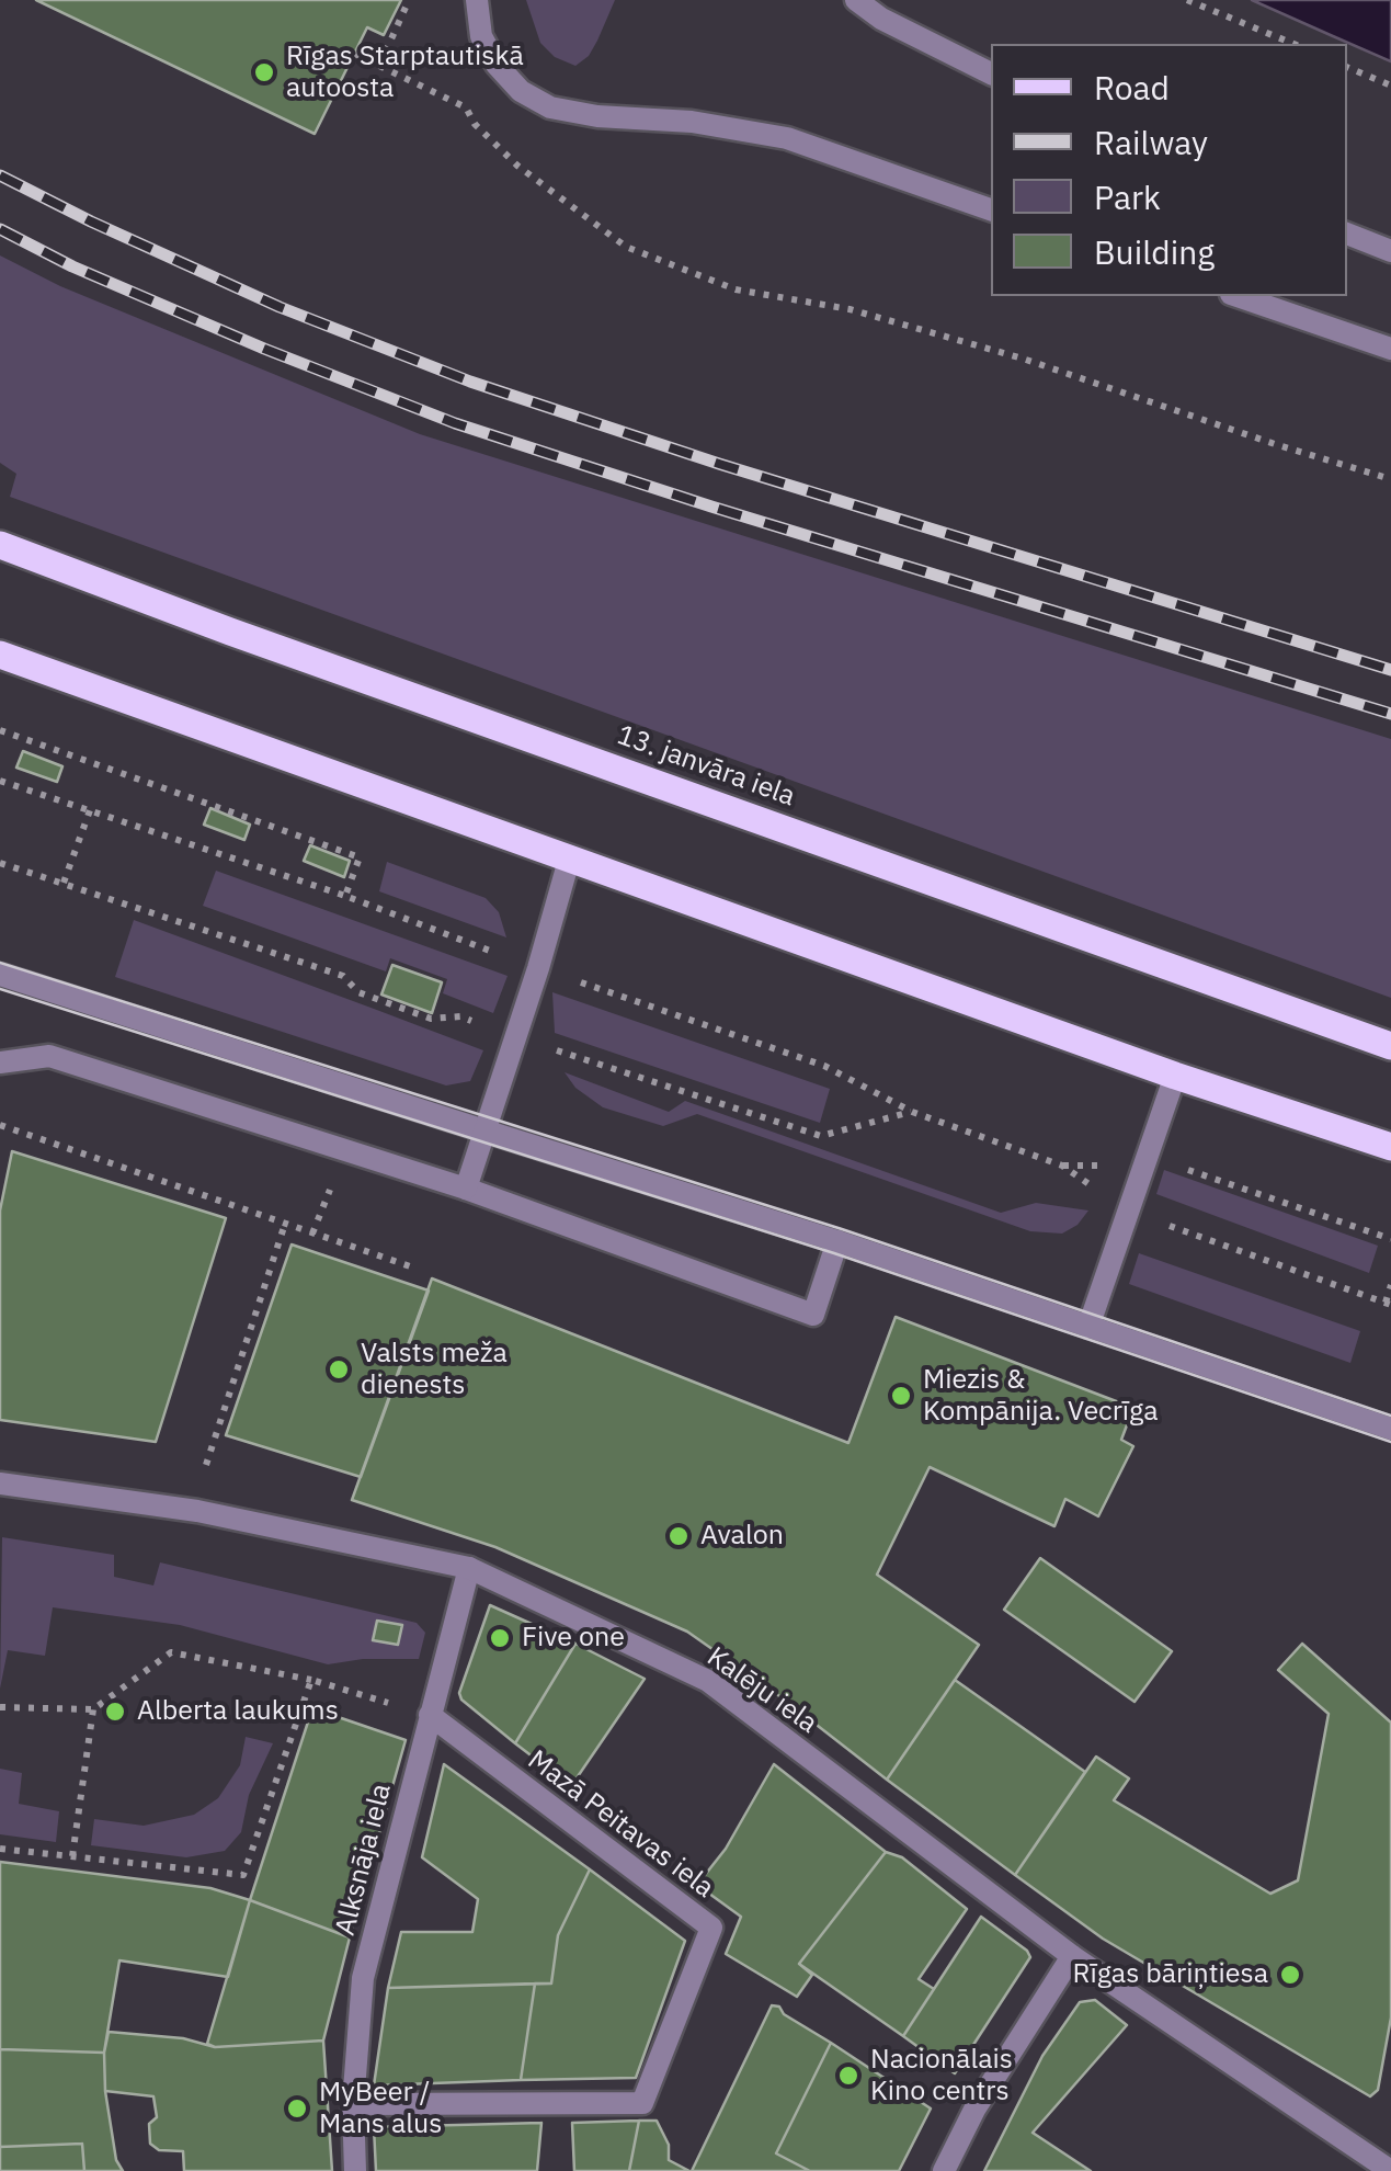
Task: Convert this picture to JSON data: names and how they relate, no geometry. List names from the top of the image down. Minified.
{"streets":{"main road":["13. janvāra iela"],"street":["Kalēju iela","Mazā Peitavas iela","Alksnāja iela"]},"crossings":[["Kalēju iela","Alksnāja iela"],["Mazā Peitavas iela","Alksnāja iela"]],"places":["Rīgas Starptautiskā autoosta","Valsts meža dienests","Miezis & Kompānija. Vecrīga","Avalon","Five one","Alberta laukums","Rīgas bāriņtiesa","Nacionālais Kino centrs","MyBeer / Mans alus"],"legend":["Road","Railway","Park","Building"]}
